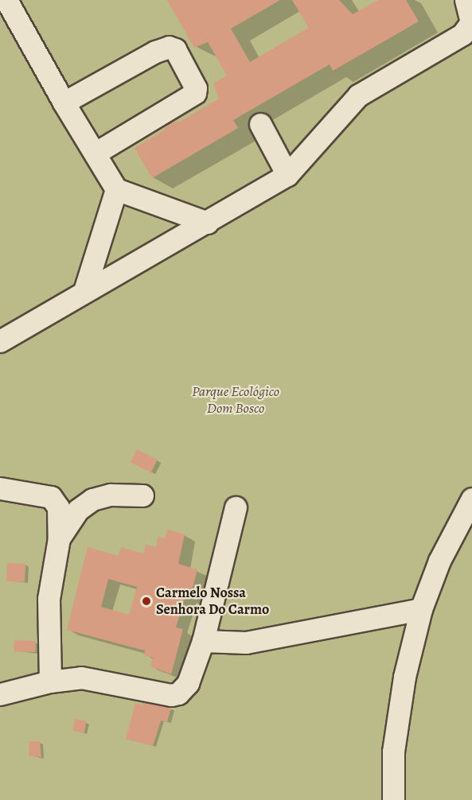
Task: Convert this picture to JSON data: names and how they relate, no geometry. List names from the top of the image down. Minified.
{"parks":["Parque Ecológico Dom Bosco"],"places":["Carmelo Nossa Senhora Do Carmo"]}
